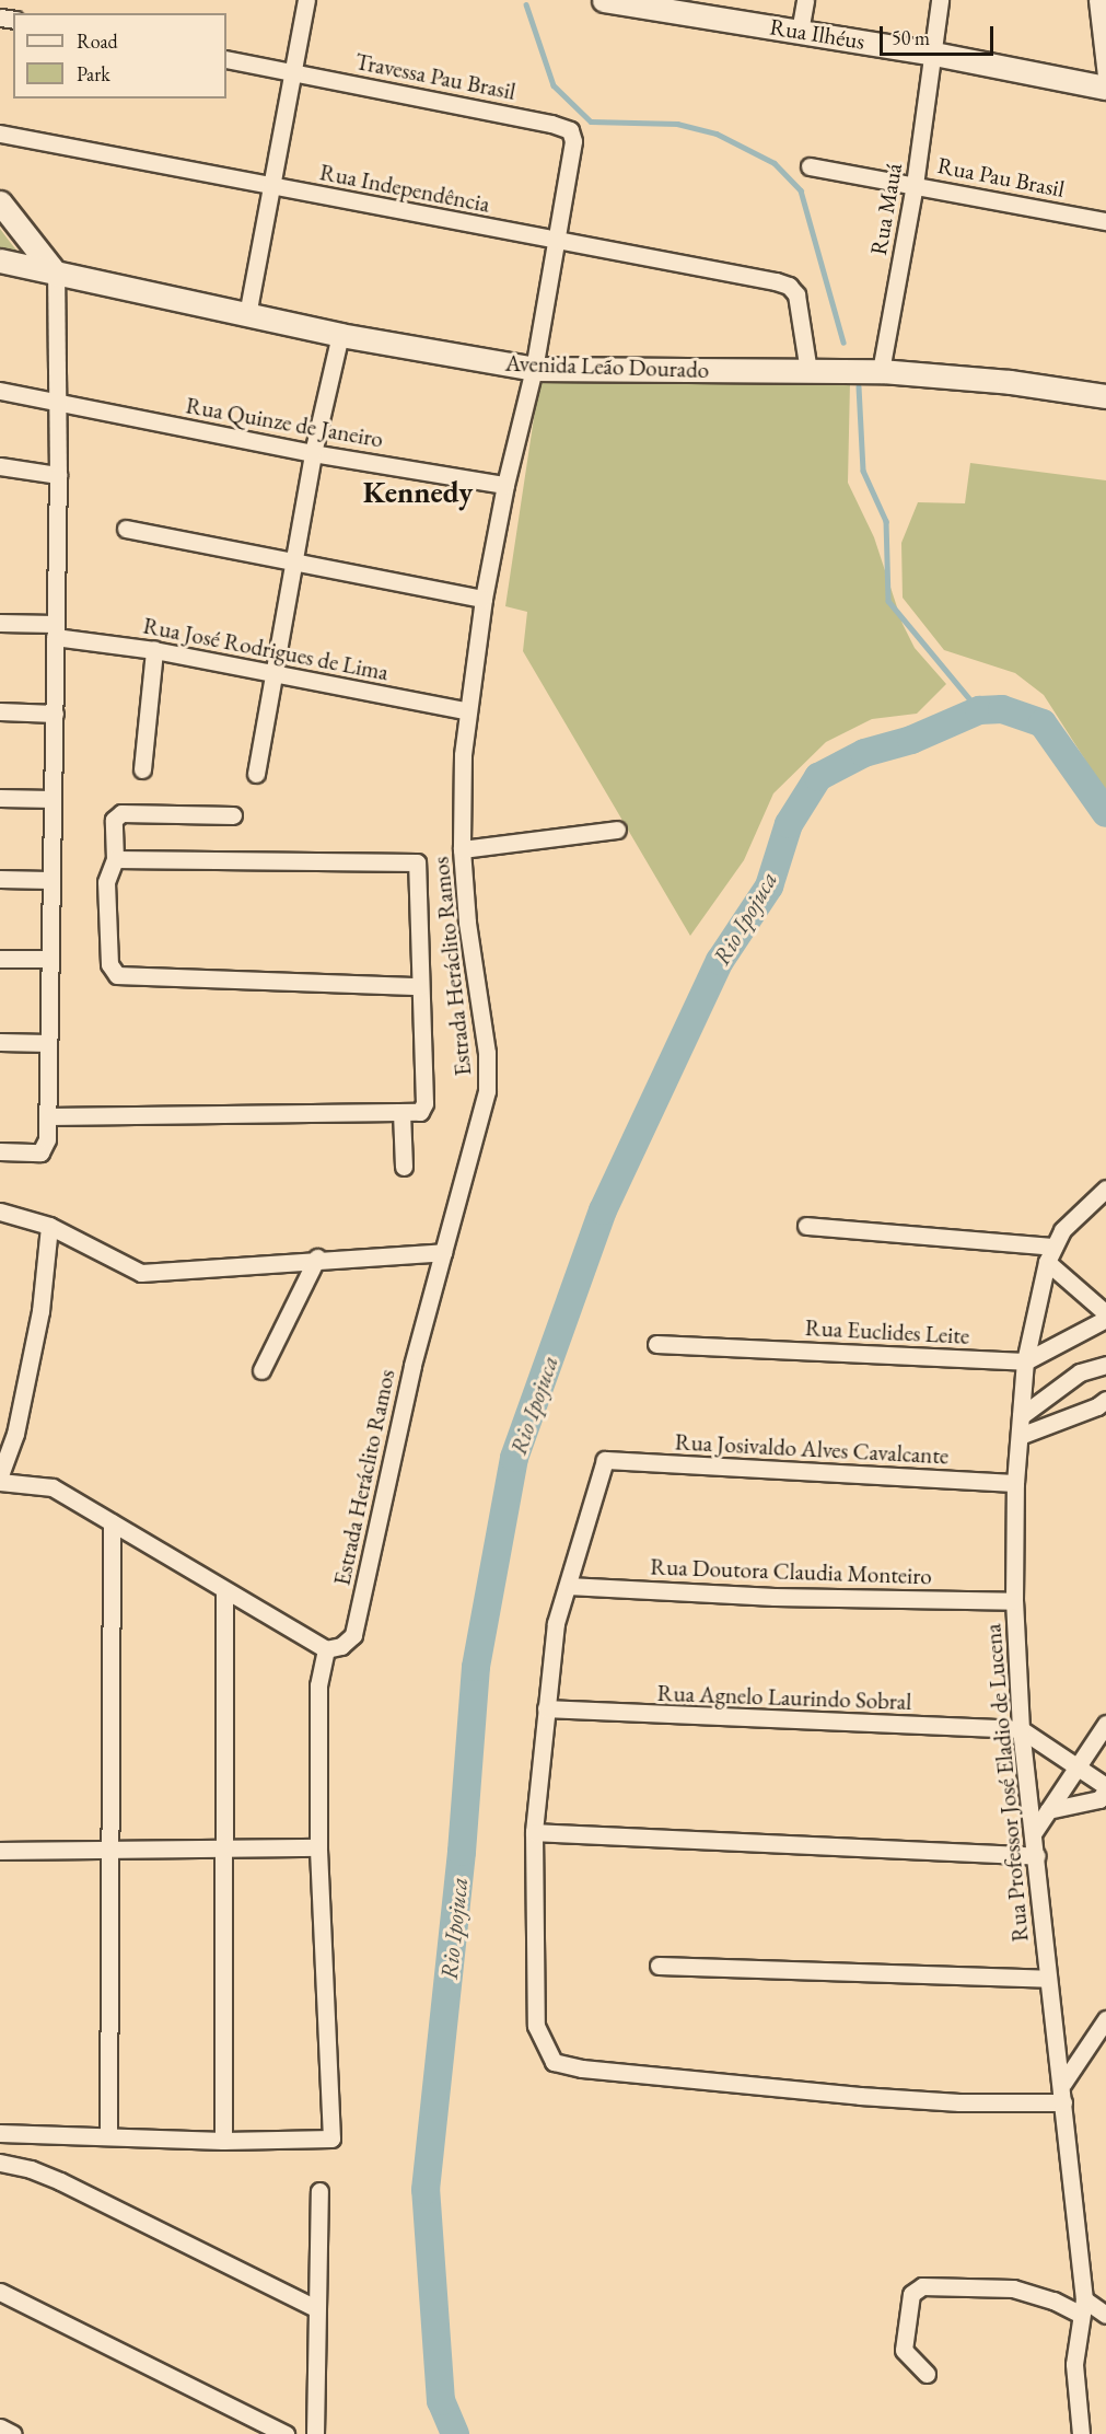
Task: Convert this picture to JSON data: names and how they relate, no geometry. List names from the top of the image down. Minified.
{"streets":{"main road":["Rua Ilhéus","Avenida Leão Dourado"],"street":["Travessa Pau Brasil","Rua Pau Brasil","Rua Independência","Rua Mauá","Rua Quinze de Janeiro","Rua José Rodrigues de Lima","Estrada Heráclito Ramos","Rua Euclides Leite","Rua Josivaldo Alves Cavalcante","Rua Doutora Claudia Monteiro","Rua Agnelo Laurindo Sobral","Rua Professor José Eladio de Lucena"]},"crossings":[["Rua Ilhéus","Rua Mauá"],["Travessa Pau Brasil","Estrada Heráclito Ramos"],["Rua Pau Brasil","Rua Mauá"],["Rua Independência","Avenida Leão Dourado"],["Rua Independência","Estrada Heráclito Ramos"],["Rua Mauá","Avenida Leão Dourado"],["Avenida Leão Dourado","Estrada Heráclito Ramos"],["Rua Quinze de Janeiro","Estrada Heráclito Ramos"],["Rua José Rodrigues de Lima","Estrada Heráclito Ramos"],["Rua Euclides Leite","Rua Professor José Eladio de Lucena"],["Rua Josivaldo Alves Cavalcante","Rua Doutora Claudia Monteiro"],["Rua Josivaldo Alves Cavalcante","Rua Professor José Eladio de Lucena"],["Rua Doutora Claudia Monteiro","Rua Professor José Eladio de Lucena"],["Rua Agnelo Laurindo Sobral","Rua Professor José Eladio de Lucena"]],"districts":["Kennedy"],"water":["Rio Ipojuca"],"legend":["Road","Park"],"scale_bar":"50 m"}
